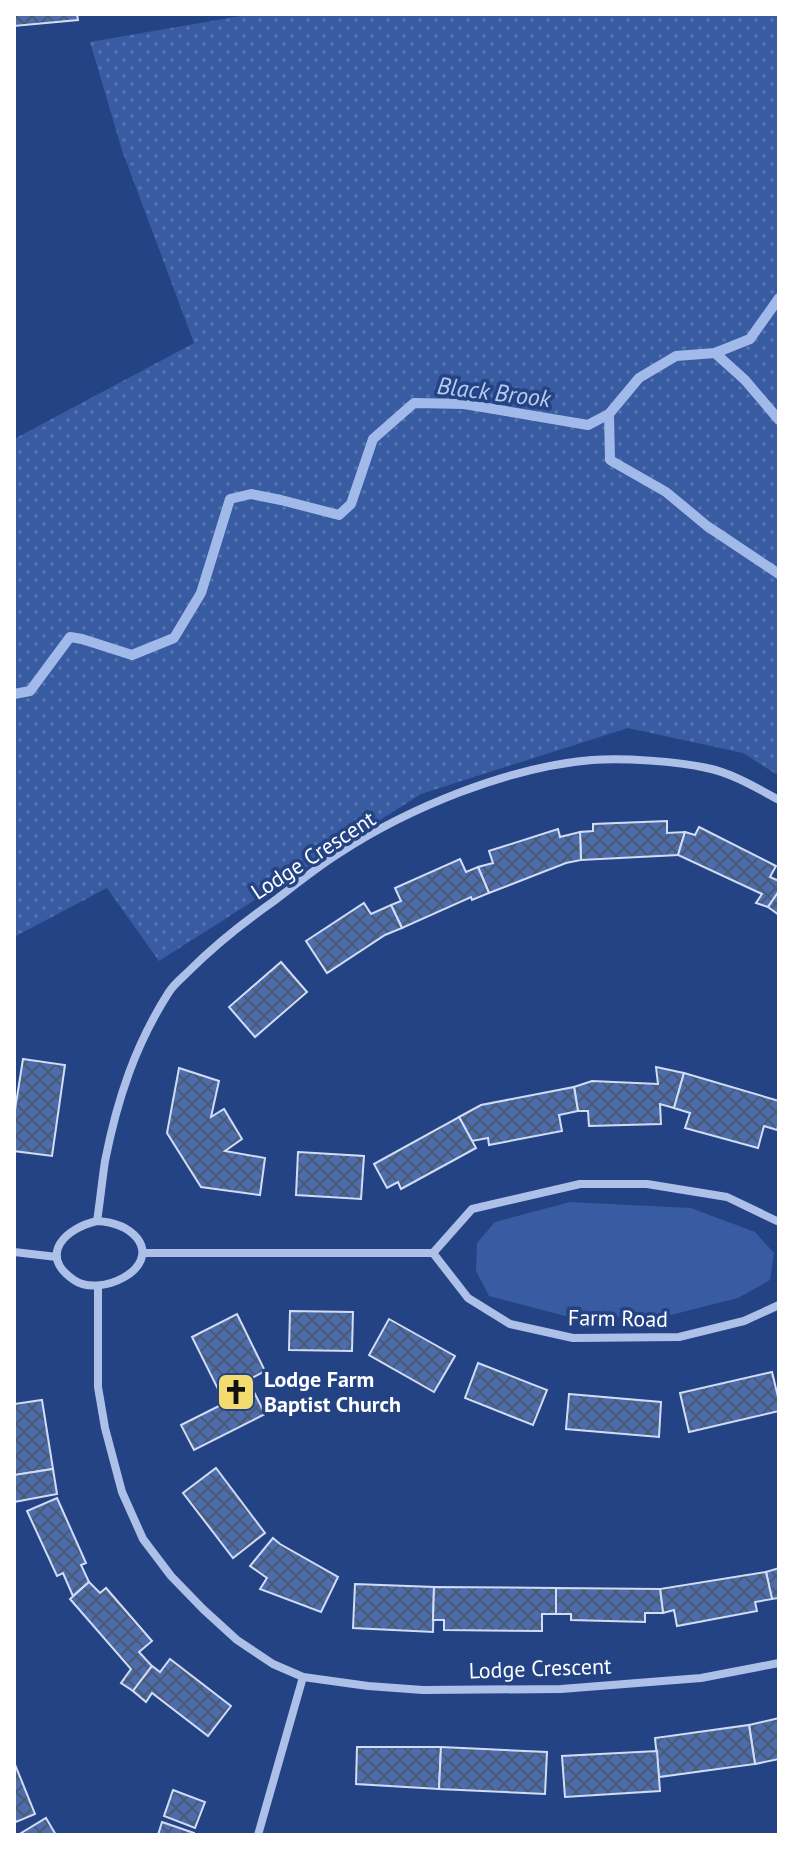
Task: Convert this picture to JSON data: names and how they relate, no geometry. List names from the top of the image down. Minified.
{"streets":{"street":["Lodge Crescent","Farm Road"]},"water":["Black Brook"],"places":{"church":["Lodge Farm Baptist Church"]}}
